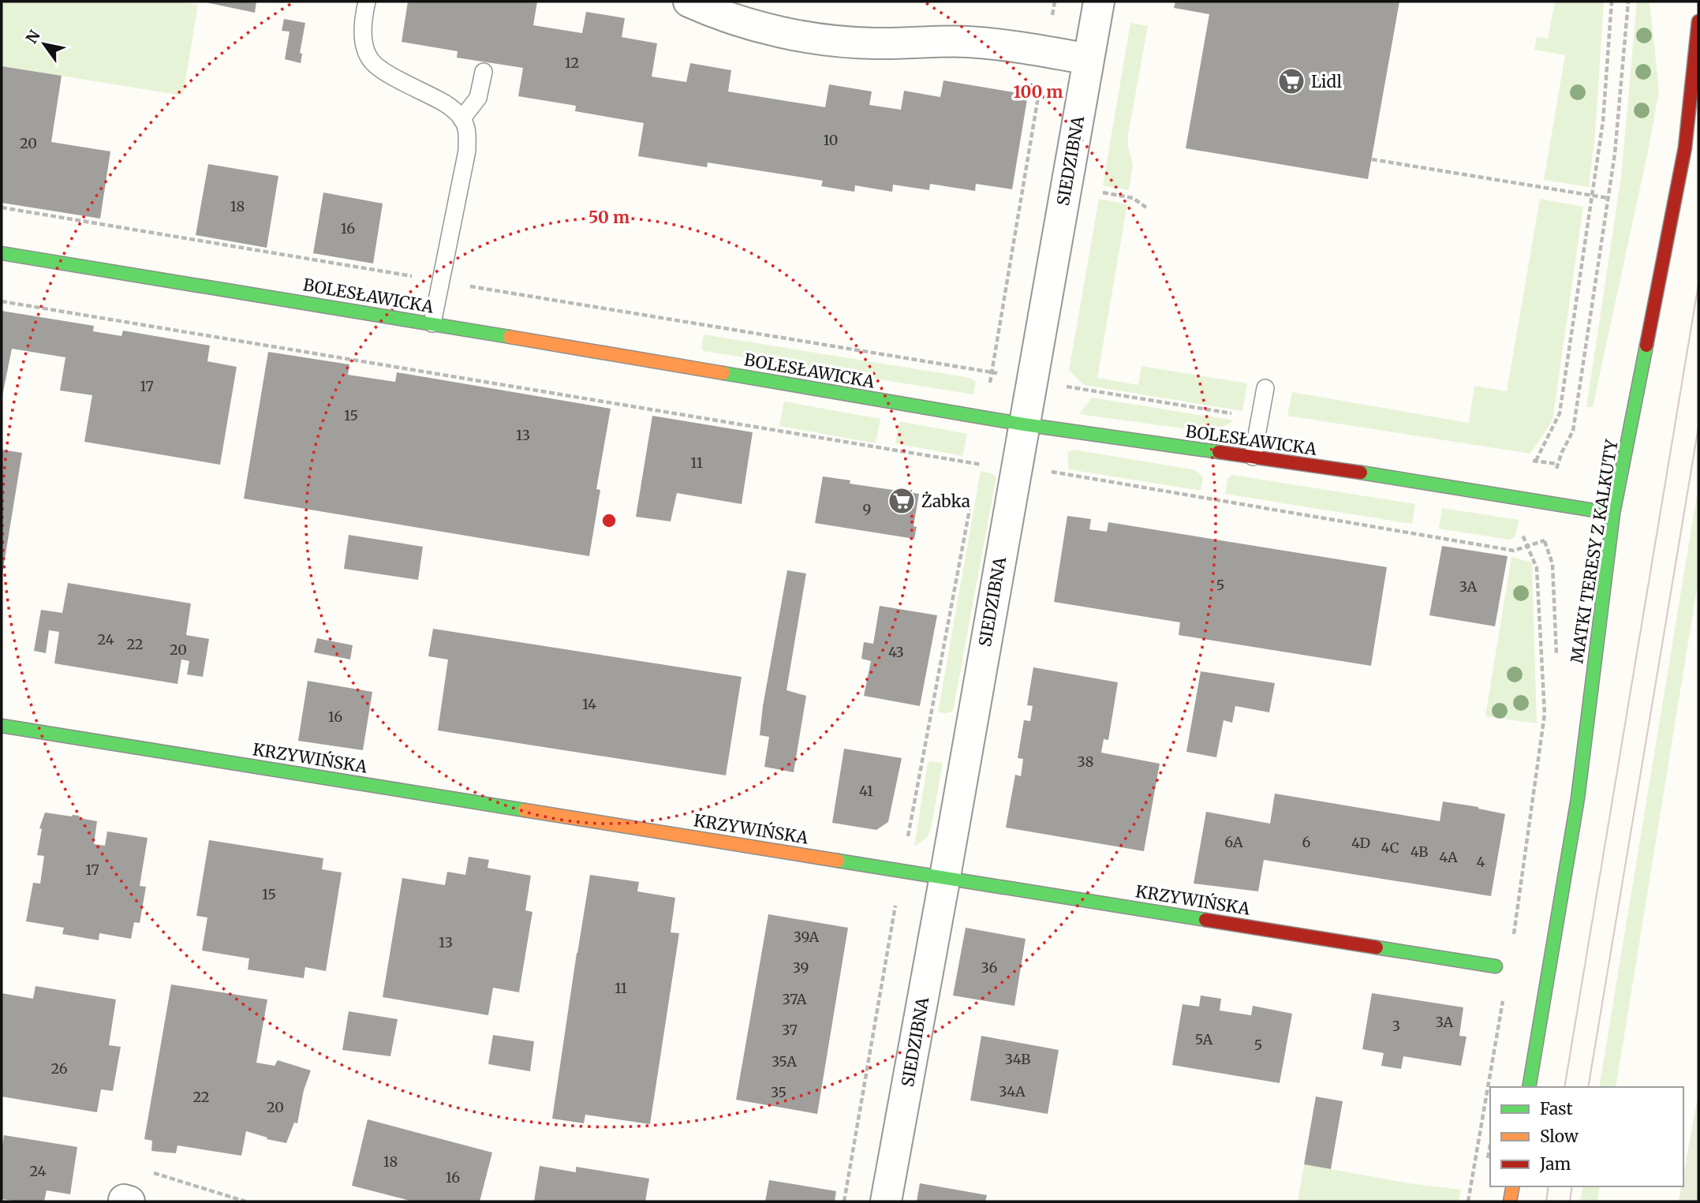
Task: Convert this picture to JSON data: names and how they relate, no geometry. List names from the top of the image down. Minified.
{"streets":{"street":["SIEDZIBNA","BOLESŁAWICKA","MATKI TERESY Z KALKUTY","KRZYWIŃSKA"]},"crossings":[["SIEDZIBNA","BOLESŁAWICKA"],["SIEDZIBNA","KRZYWIŃSKA"],["BOLESŁAWICKA","MATKI TERESY Z KALKUTY"]],"places":{"supermarket":["Lidl","Żabka"]},"house_numbers":["12","10","20","18","16","17","15","13","11","9","5","3A","24","22","20","43","14","16","38","41","6A","6","4D","4C","4B","4A","4","17","15","39A","13","39","36","11","37A","3A","3","37","5A","5","34B","35A","26","34A","35","22","20","18","24","16"],"legend":["Fast","Slow","Jam"],"north":"top left","rings":["100 m","50 m"]}
